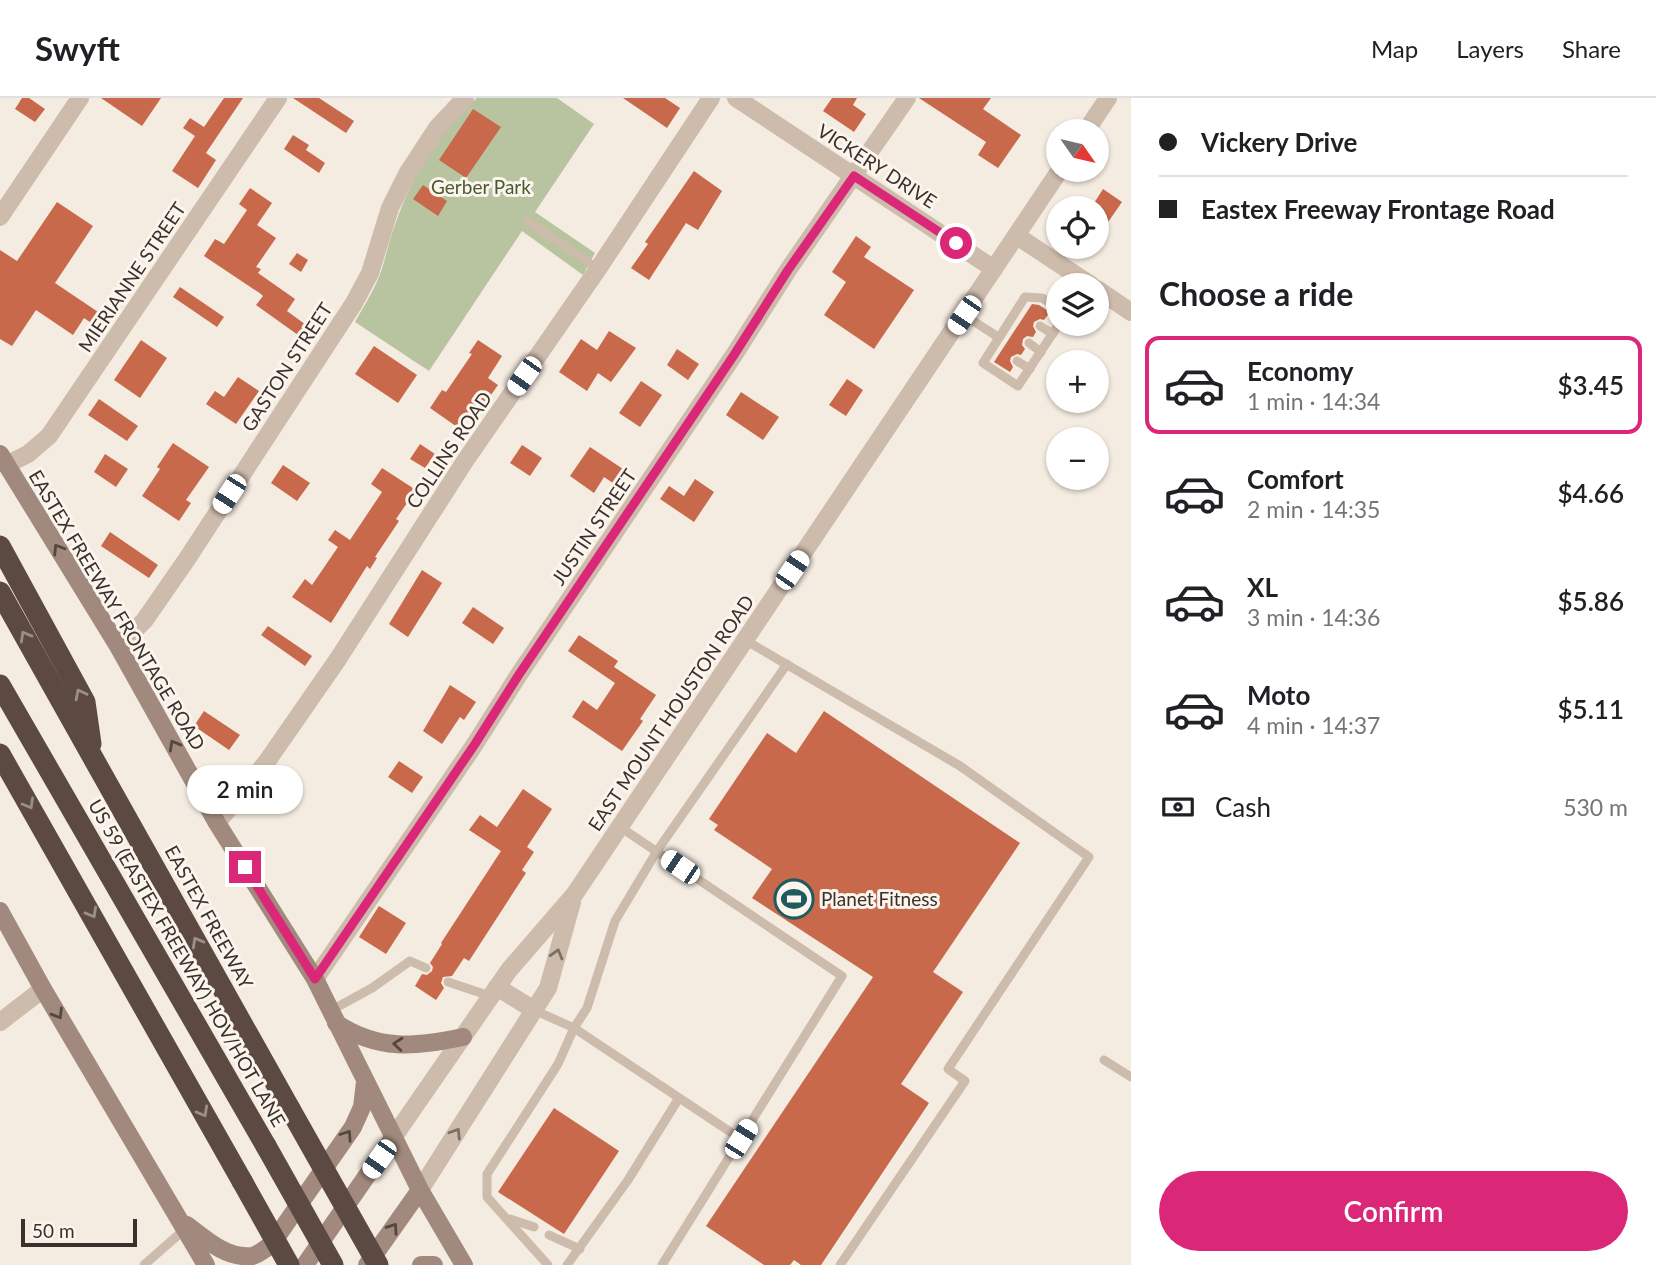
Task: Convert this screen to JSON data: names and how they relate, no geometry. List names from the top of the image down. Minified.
{"streets":{"highway":["EASTEX FREEWAY","US 59 (EASTEX FREEWAY) HOV/HOT LANE"],"main road":["EASTEX FREEWAY FRONTAGE ROAD","EAST MOUNT HOUSTON ROAD"],"street":["VICKERY DRIVE","MIERIANNE STREET","GASTON STREET","COLLINS ROAD","JUSTIN STREET"]},"crossings":[["VICKERY DRIVE","JUSTIN STREET"],["VICKERY DRIVE","EAST MOUNT HOUSTON ROAD"],["MIERIANNE STREET","EASTEX FREEWAY FRONTAGE ROAD"],["GASTON STREET","EASTEX FREEWAY FRONTAGE ROAD"],["COLLINS ROAD","EASTEX FREEWAY FRONTAGE ROAD"],["JUSTIN STREET","EASTEX FREEWAY FRONTAGE ROAD"],["EASTEX FREEWAY FRONTAGE ROAD","EAST MOUNT HOUSTON ROAD"]],"one_way":["EASTEX FREEWAY FRONTAGE ROAD"],"parks":["Gerber Park"],"places":{"sports":["Planet Fitness"]},"scale_bar":"50 m","north":"bottom right","page":{"header":"Swyft","nav":["Map","Layers","Share"],"banner":["Vickery Drive","Eastex Freeway Frontage Road"],"map_buttons":["+","−"],"heading":"Choose a ride","list":[{"name":"Economy","note":"1 min · 14:34","value":"$3.45"},{"name":"Comfort","note":"2 min · 14:35","value":"$4.66"},{"name":"XL","note":"3 min · 14:36","value":"$5.86"},{"name":"Moto","note":"4 min · 14:37","value":"$5.11"}],"bubble":"2 min","pay":["Cash","530 m"],"buttons":"Confirm","scale":"50 m"}}
